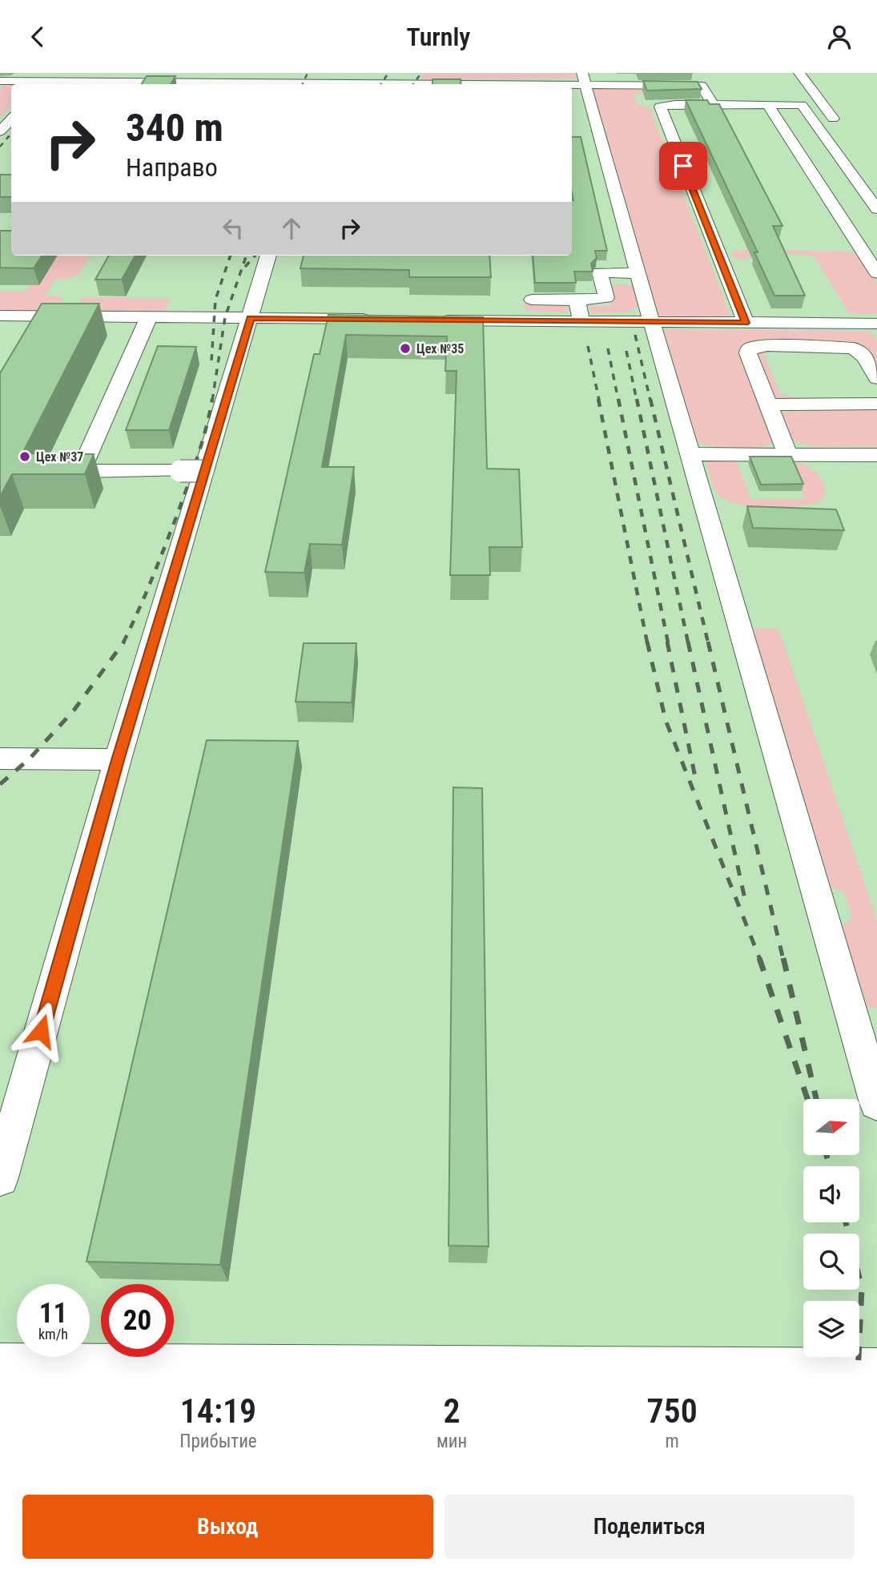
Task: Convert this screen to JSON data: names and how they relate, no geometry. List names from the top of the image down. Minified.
{"places":["Цех №35","Цех №37"],"north":"right","page":{"header":"Turnly","turn":["340 m","Направо"],"speed":"11 km/h","limit":"20","eta":["14:19","Прибытие","2","мин","750","m"],"buttons":["Выход","Поделиться"]}}
